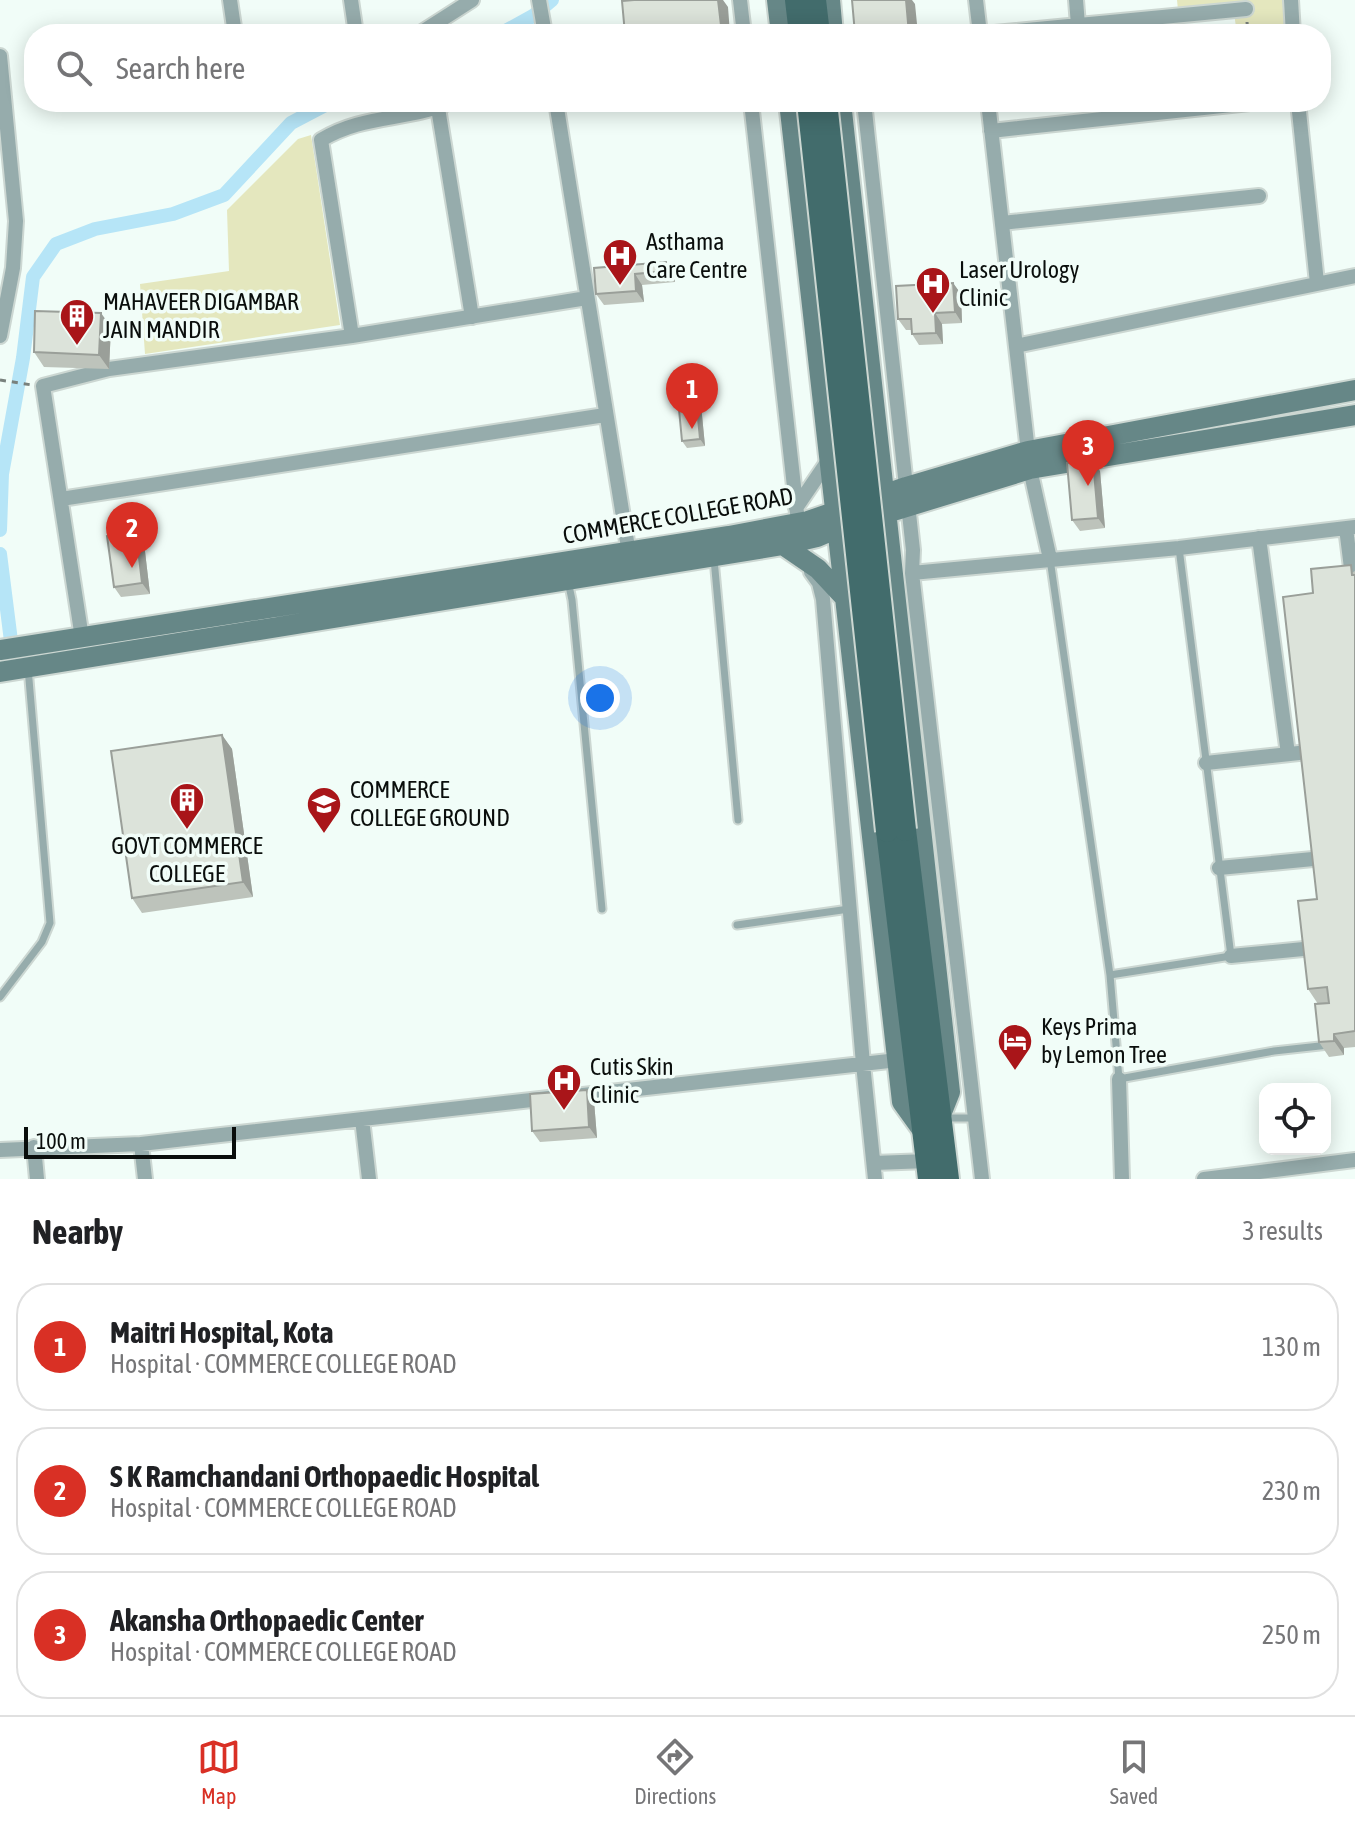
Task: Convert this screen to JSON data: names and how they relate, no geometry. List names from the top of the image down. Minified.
{"streets":{"street":["COMMERCE COLLEGE ROAD"]},"places":{"hospital":["Asthama Care Centre","Laser Urology Clinic","Cutis Skin Clinic"],"building":["MAHAVEER DIGAMBAR JAIN MANDIR","GOVT COMMERCE COLLEGE"],"school or university":["COMMERCE COLLEGE GROUND"],"hotel":["Keys Prima by Lemon Tree"]},"scale_bar":"100 m","page":{"search":"Search here","pins":["1","3","2"],"scale":"100 m","heading":["Nearby","3 results"],"list":[{"mark":"1","name":"Maitri Hospital, Kota","note":"Hospital · COMMERCE COLLEGE ROAD","value":"130 m"},{"mark":"2","name":"S K Ramchandani Orthopaedic Hospital","note":"Hospital · COMMERCE COLLEGE ROAD","value":"230 m"},{"mark":"3","name":"Akansha Orthopaedic Center","note":"Hospital · COMMERCE COLLEGE ROAD","value":"250 m"}],"nav":["Map","Directions","Saved"]}}
